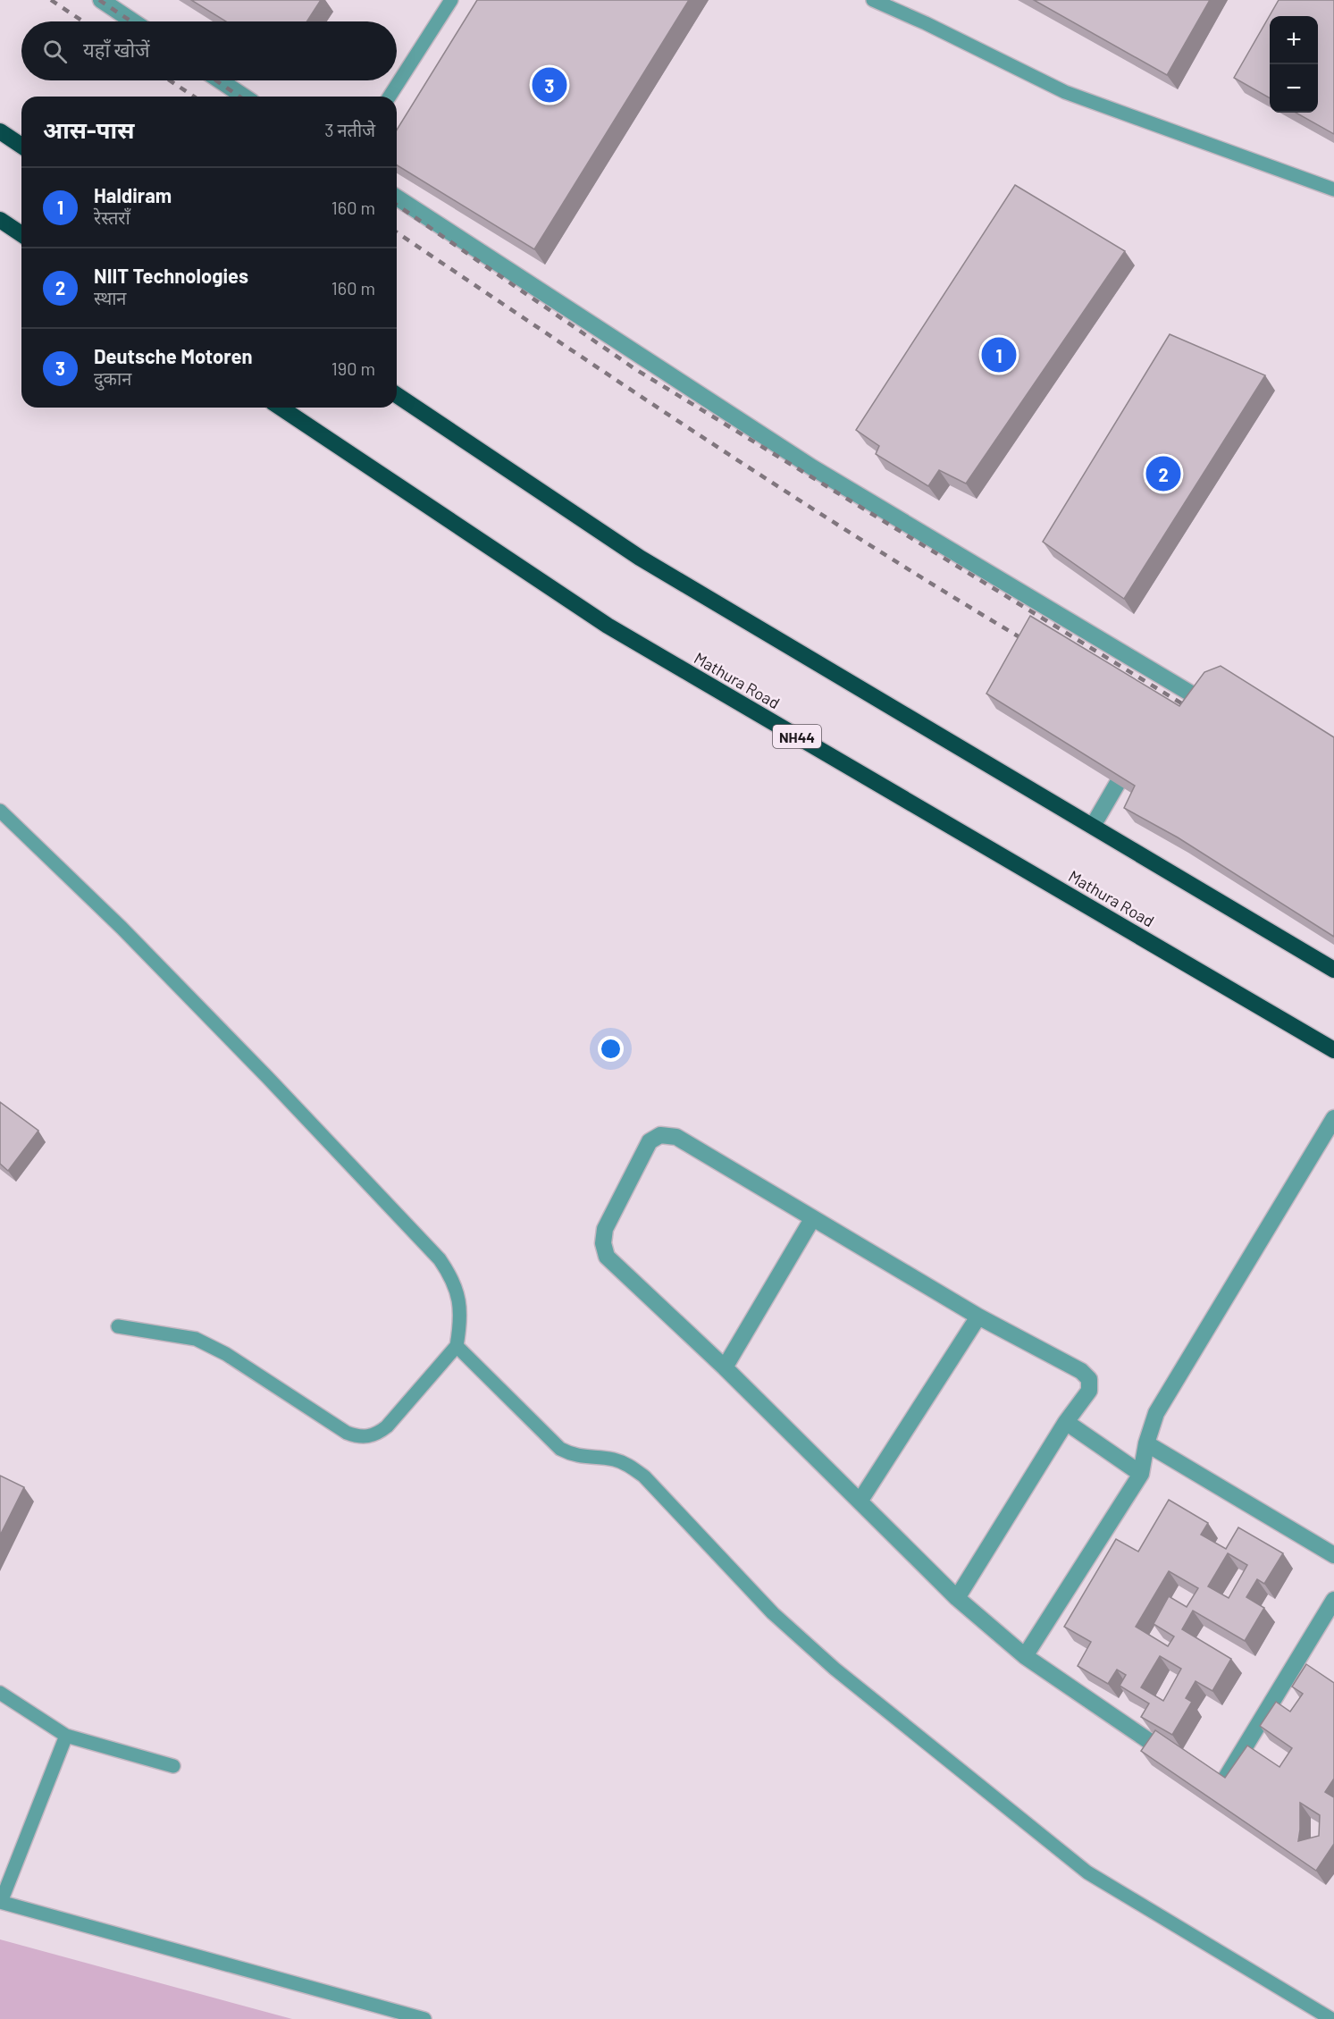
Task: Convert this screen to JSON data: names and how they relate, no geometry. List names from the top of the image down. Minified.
{"streets":{"highway":["Mathura Road","NH44"]},"page":{"map_buttons":["+","−"],"search":"यहाँ खोजें","pins":["3","1","2"],"heading":["आस-पास","3 नतीजे"],"list":[{"mark":"1","name":"Haldiram","note":"रेस्तराँ","value":"160 m"},{"mark":"2","name":"NIIT Technologies","note":"स्थान","value":"160 m"},{"mark":"3","name":"Deutsche Motoren","note":"दुकान","value":"190 m"}]}}
